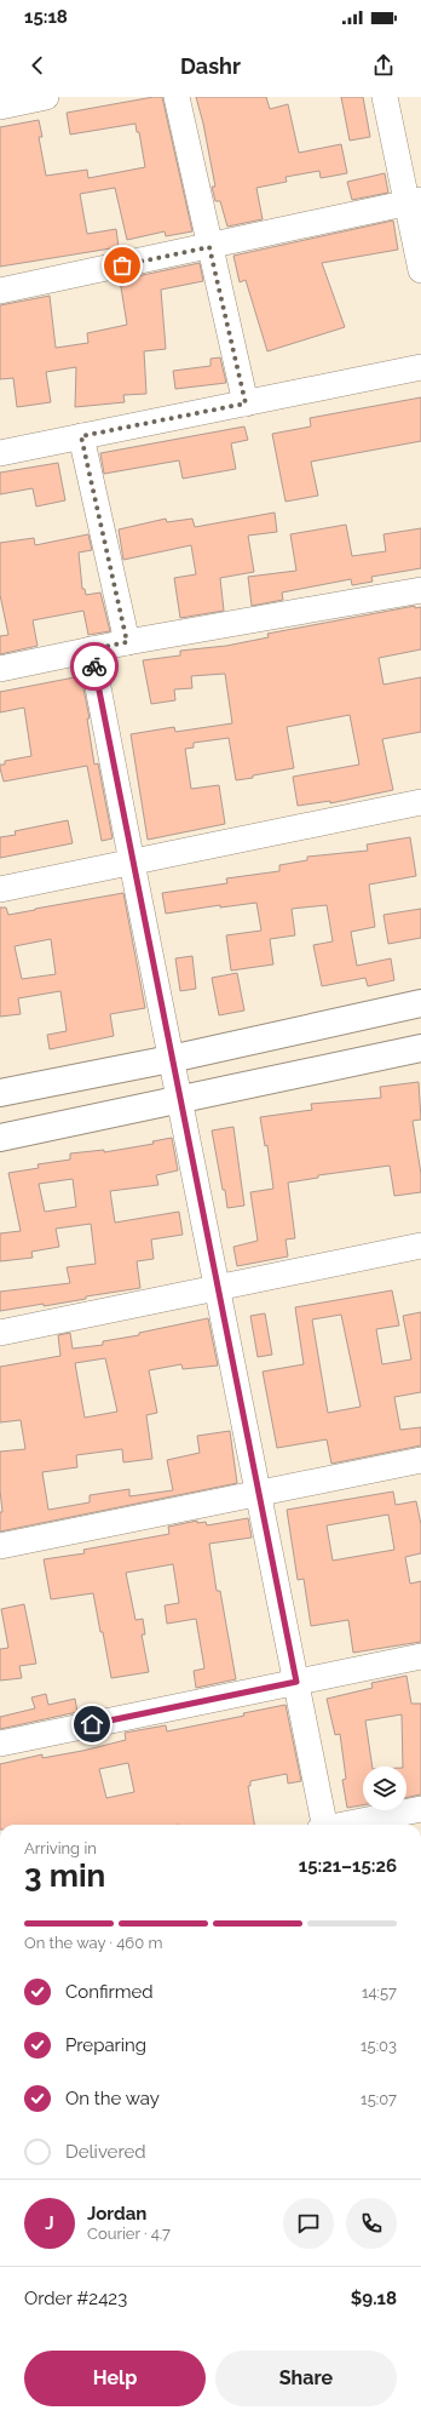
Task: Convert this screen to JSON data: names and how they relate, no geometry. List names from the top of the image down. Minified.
{"page":{"status":"15:18","header":"Dashr","heading":["3 min","Arriving in","15:21–15:26"],"panel":["Jordan","Courier · 4.7","Order #2423","$9.18"],"bar":"On the way · 460 m","list":[["Confirmed","14:57"],["Preparing","15:03"],["On the way","15:07"],"Delivered"],"round":"J","buttons":["Help","Share"]}}
